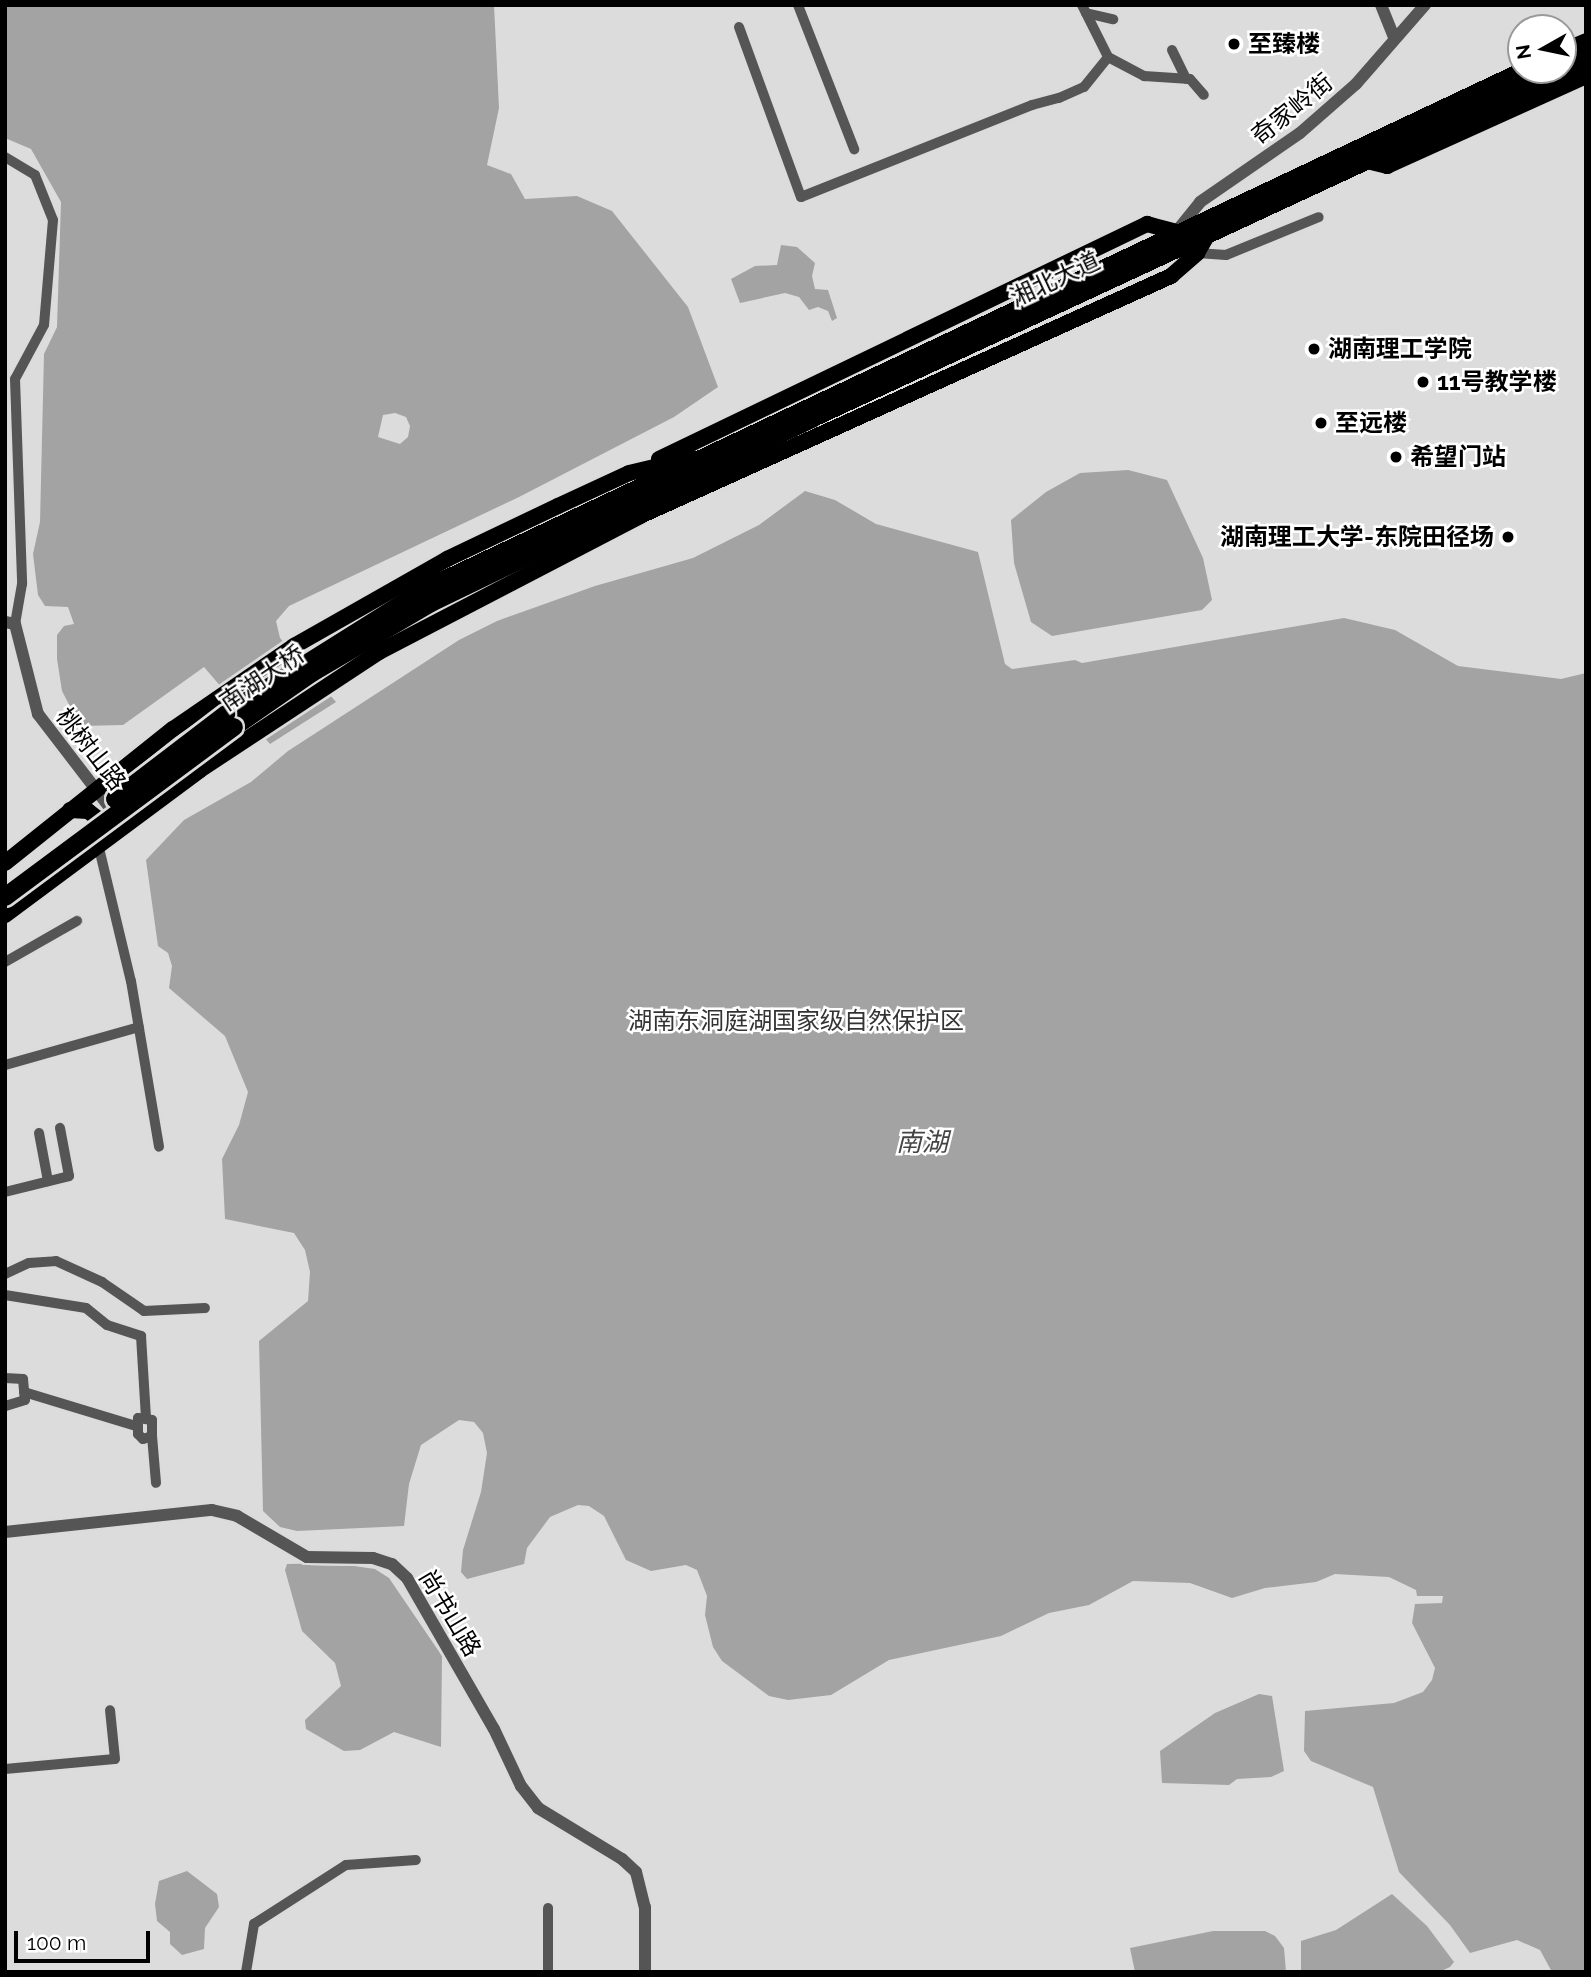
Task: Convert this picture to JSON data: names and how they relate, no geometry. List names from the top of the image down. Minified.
{"streets":{"highway":["湘北大道","南湖大桥"],"street":["奇家岭街","桃树山路","尚书山路"]},"crossings":[["奇家岭街","湘北大道"],["湘北大道","南湖大桥"]],"water":["南湖"],"parks":["湖南东洞庭湖国家级自然保护区"],"places":["至臻楼","湖南理工学院","11号教学楼","至远楼","希望门站","湖南理工大学-东院田径场"],"scale_bar":"100 m","north":"left"}
